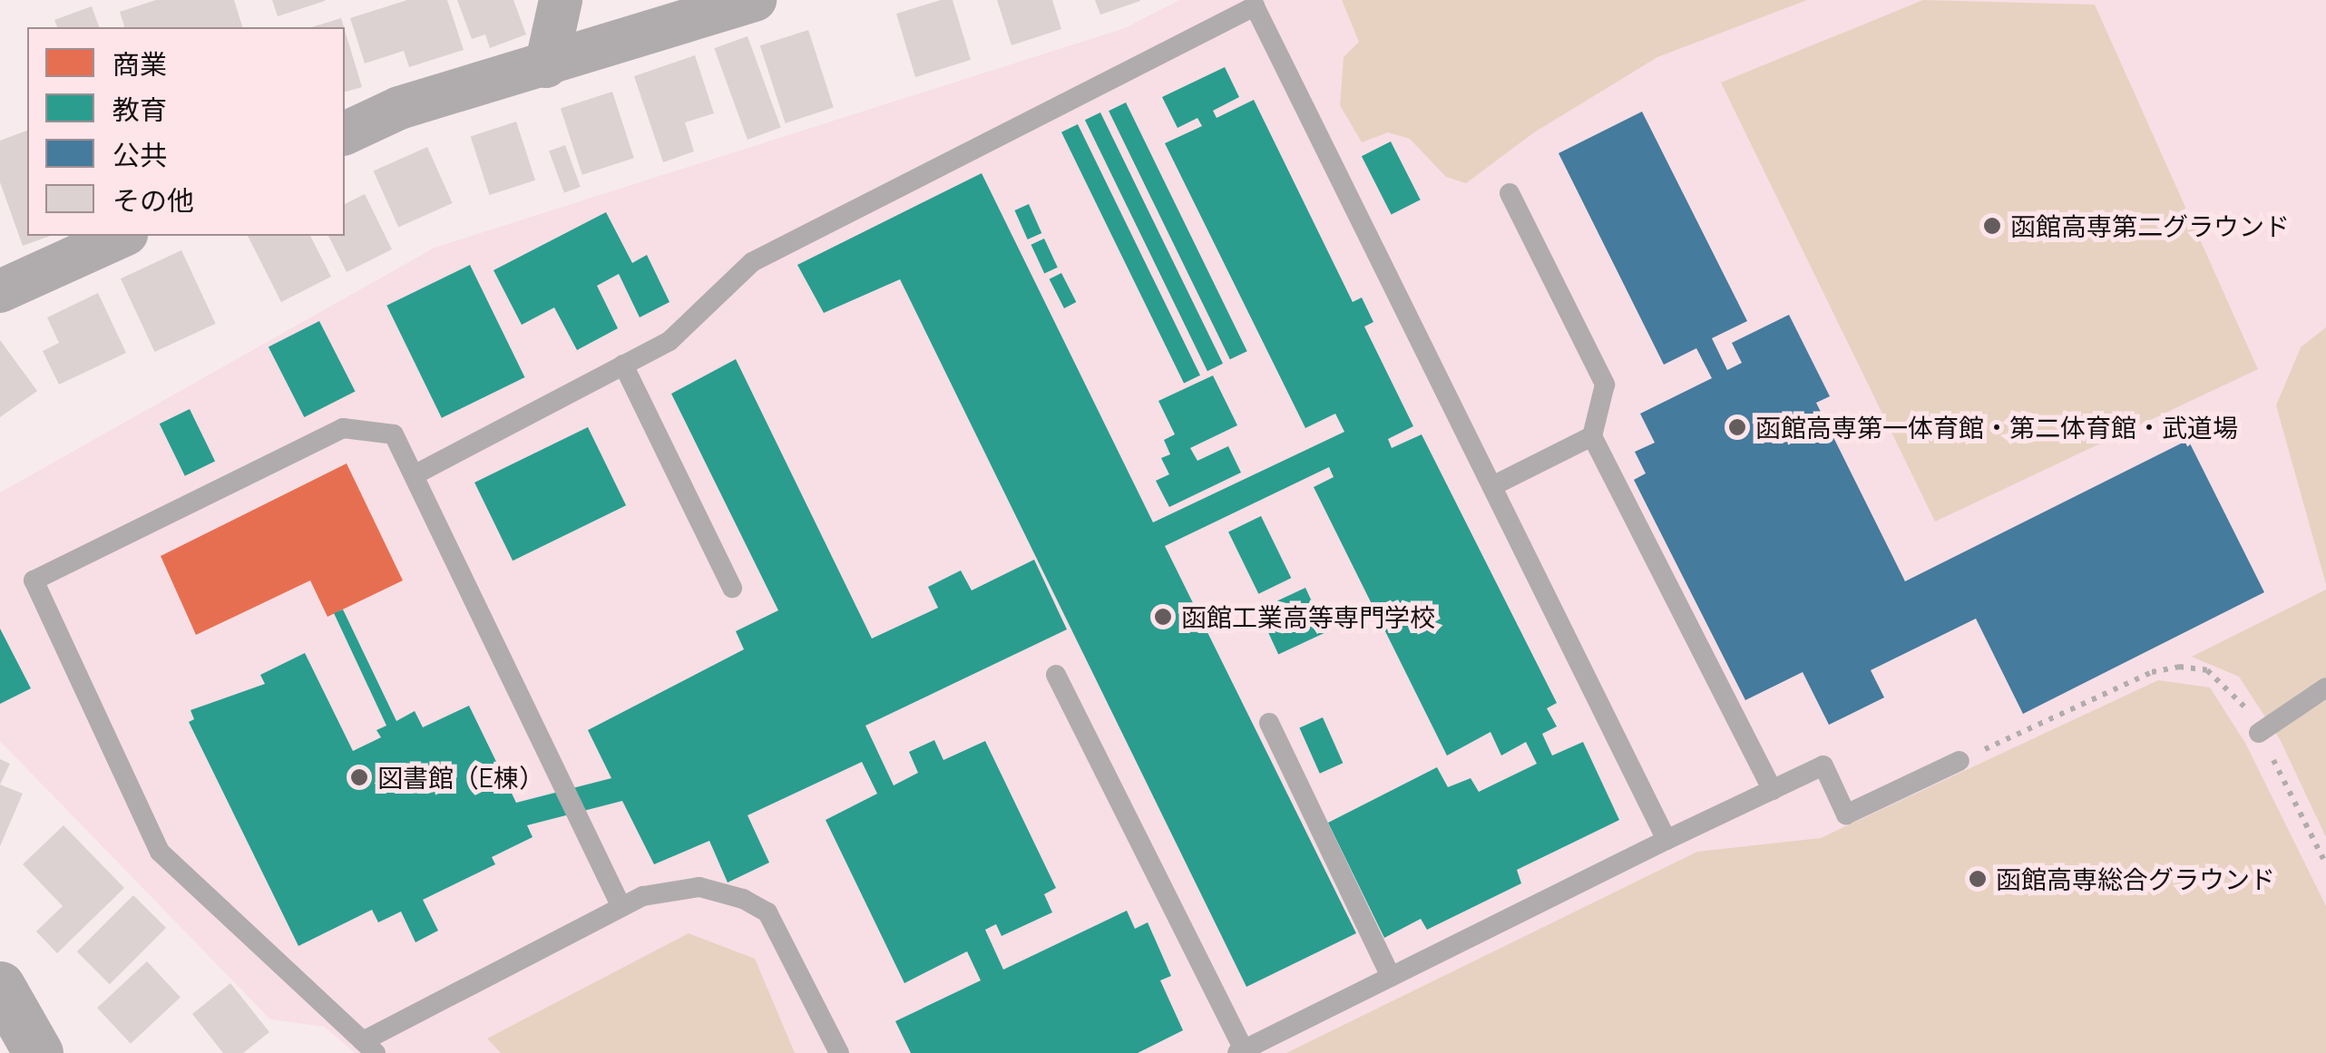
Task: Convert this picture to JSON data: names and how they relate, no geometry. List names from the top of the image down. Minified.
{"places":["函館高専第二グラウンド","函館高専第一体育館・第二体育館・武道場","函館工業高等専門学校","図書館（E棟）","函館高専総合グラウンド"],"legend":["商業","教育","公共","その他"]}
